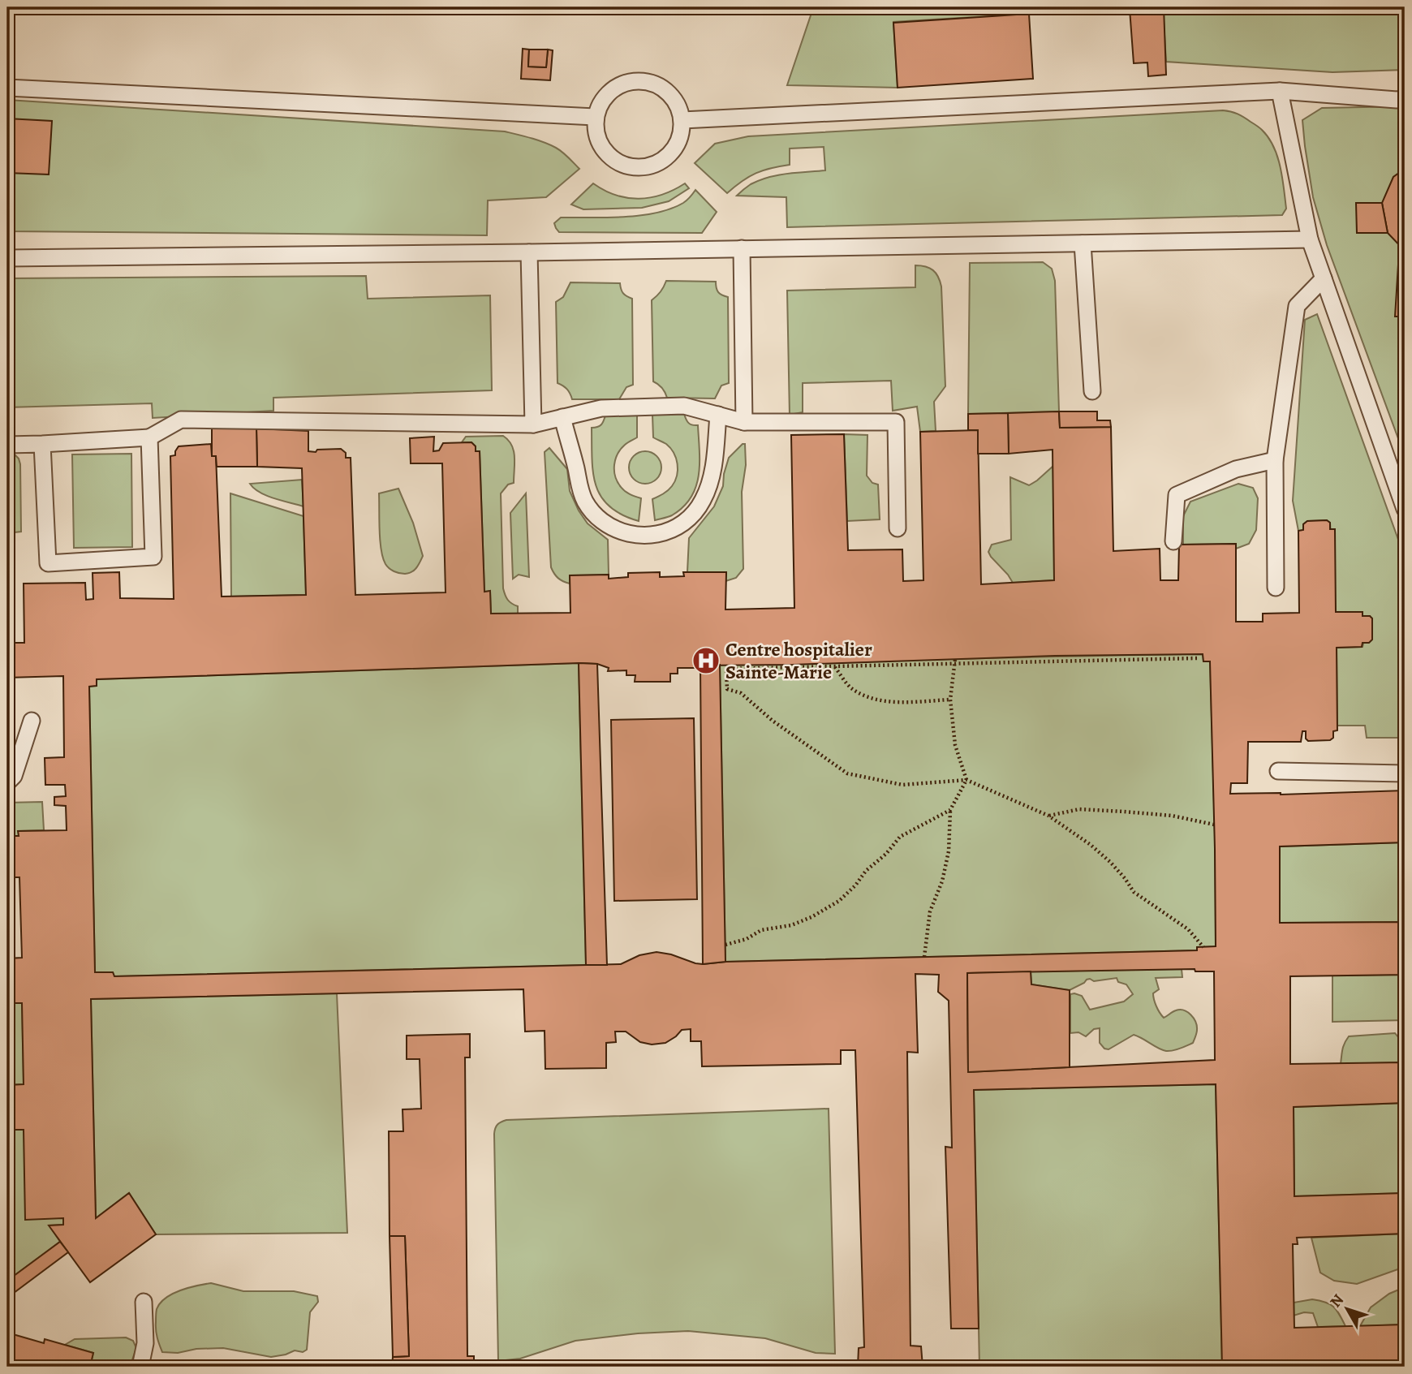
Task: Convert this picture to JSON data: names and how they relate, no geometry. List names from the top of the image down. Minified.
{"places":{"hospital":["Centre hospitalier Sainte-Marie"]},"north":"top left"}
